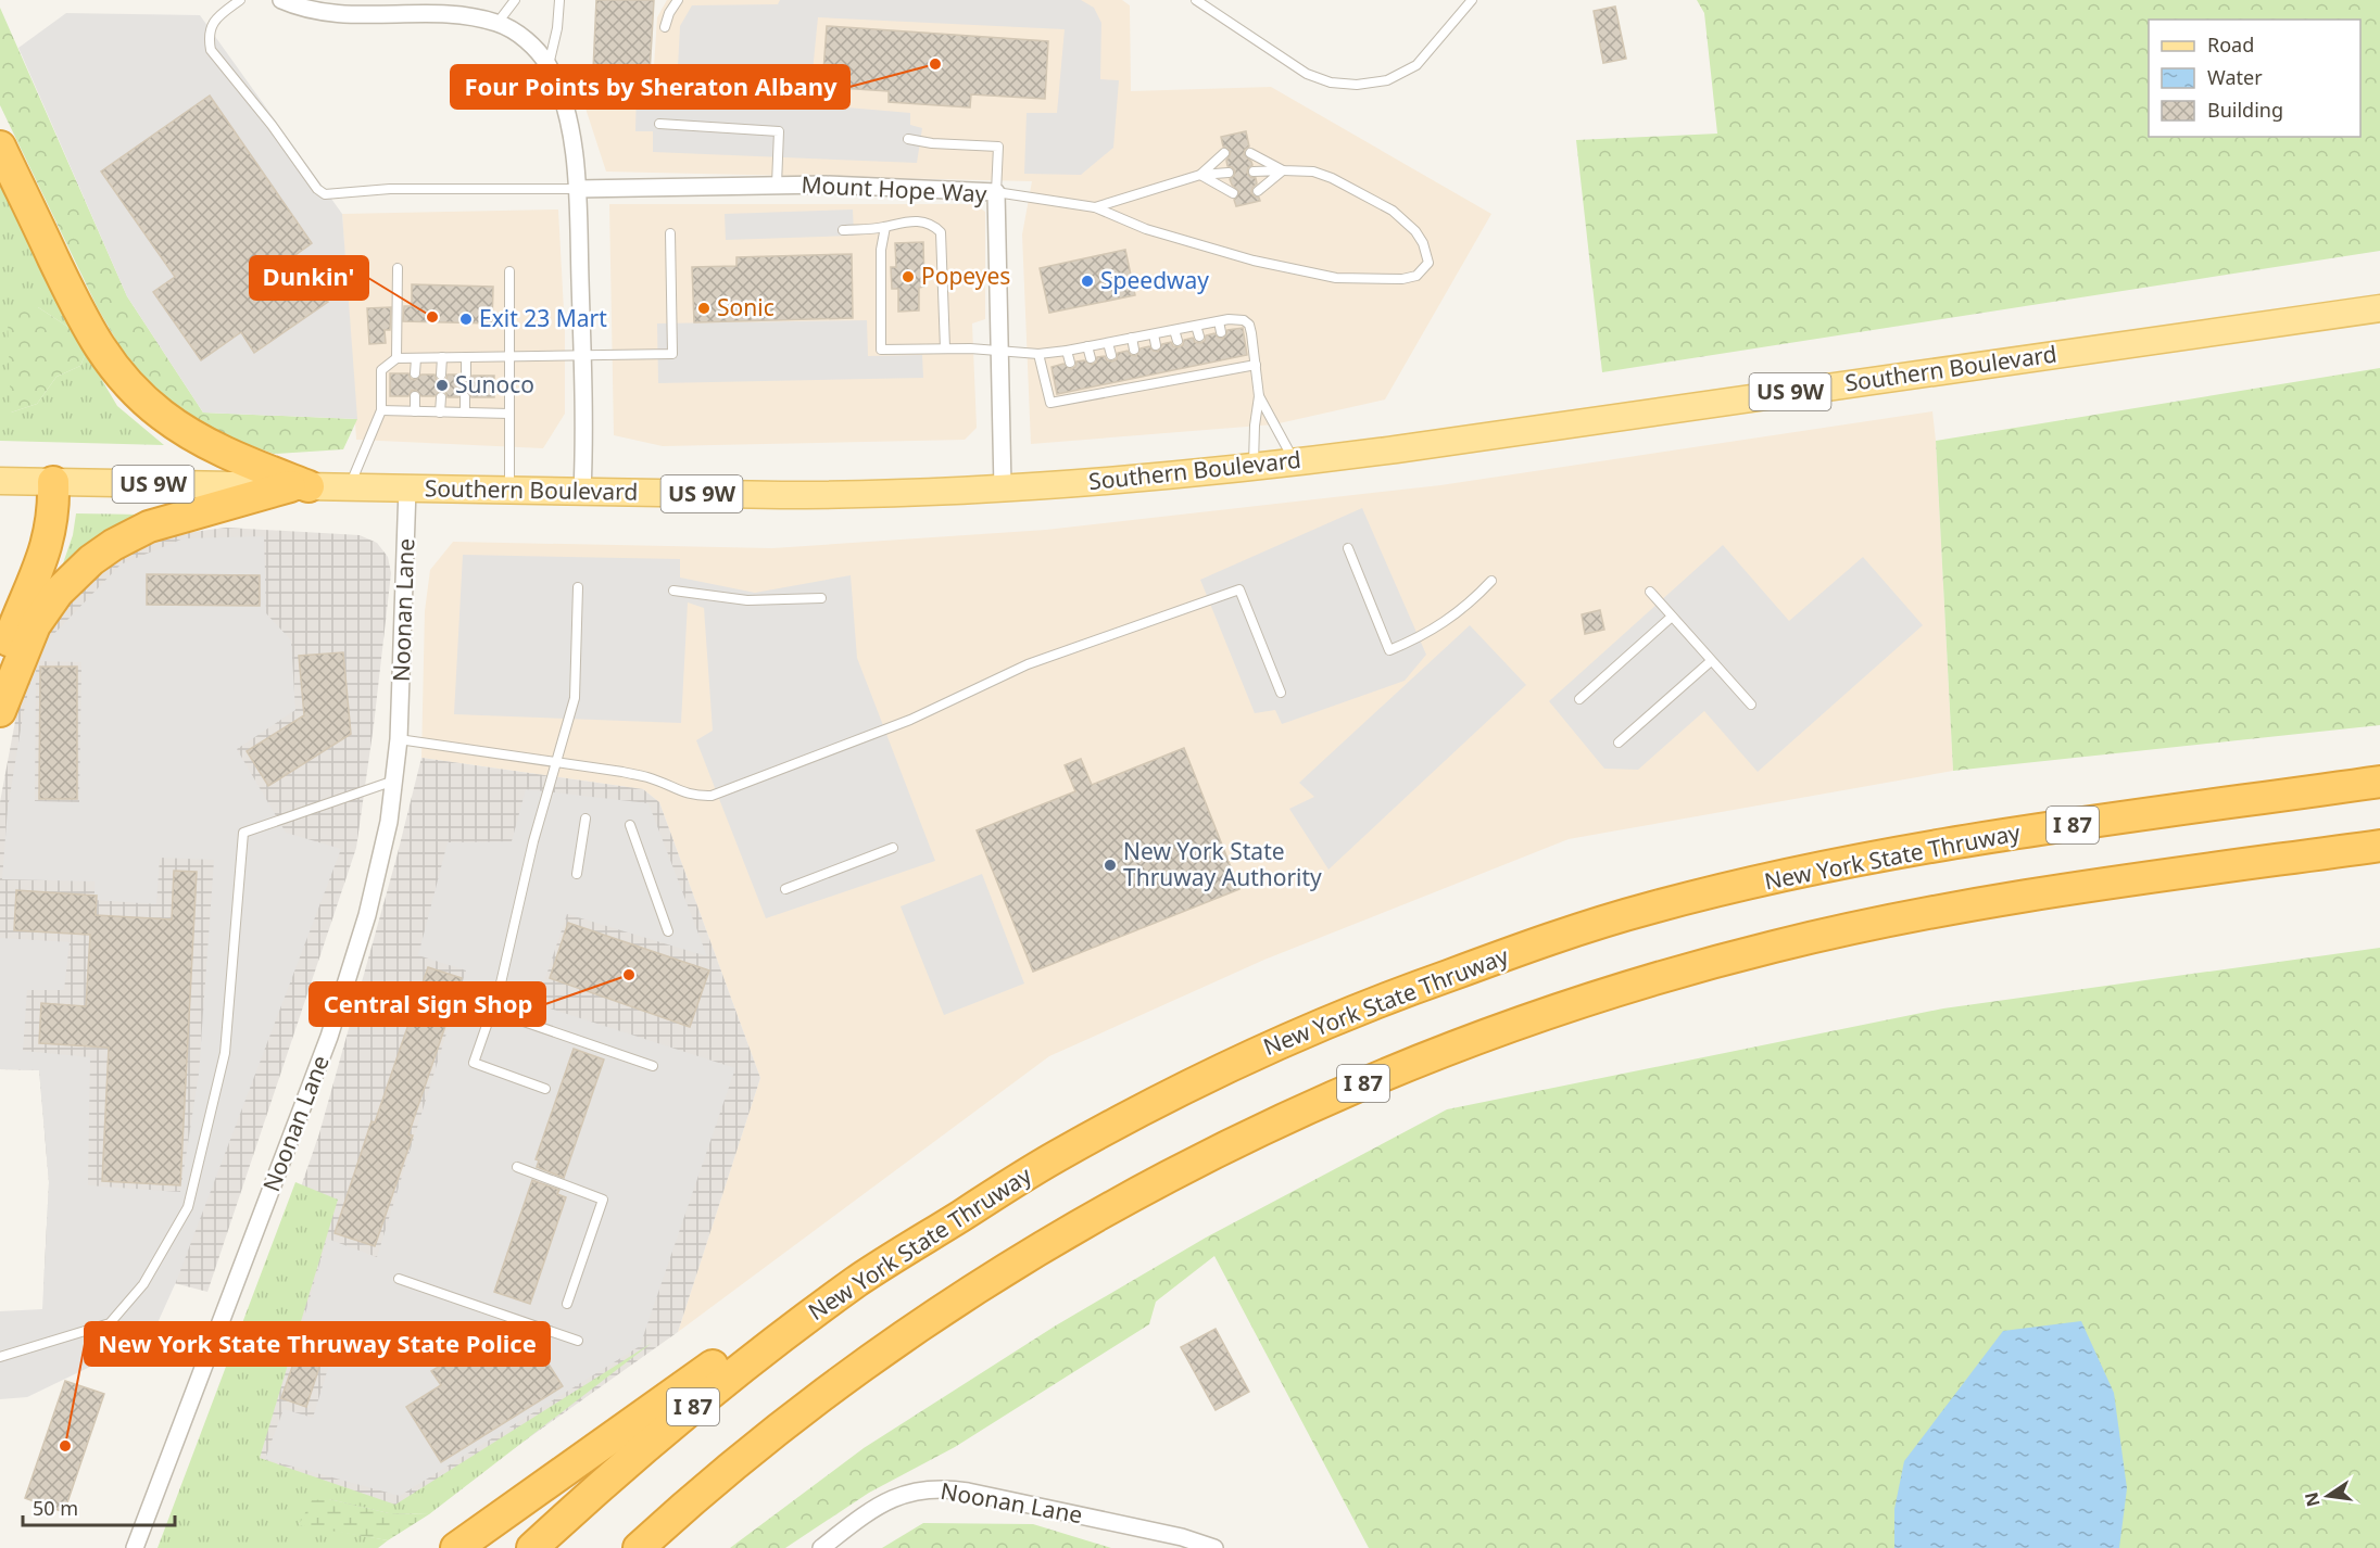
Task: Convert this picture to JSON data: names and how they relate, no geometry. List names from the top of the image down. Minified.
{"streets":{"highway":["I 87","New York State Thruway"],"main road":["Southern Boulevard","US 9W"],"street":["Mount Hope Way","Noonan Lane"]},"crossings":[["Mount Hope Way","Southern Boulevard"],["Southern Boulevard","Noonan Lane"]],"places":["Four Points by Sheraton Albany","Popeyes","Speedway","Sonic","Dunkin'","Exit 23 Mart","Sunoco","New York State Thruway Authority","Central Sign Shop","New York State Thruway State Police"],"legend":["Road","Water","Building"],"scale_bar":"50 m","north":"left"}
